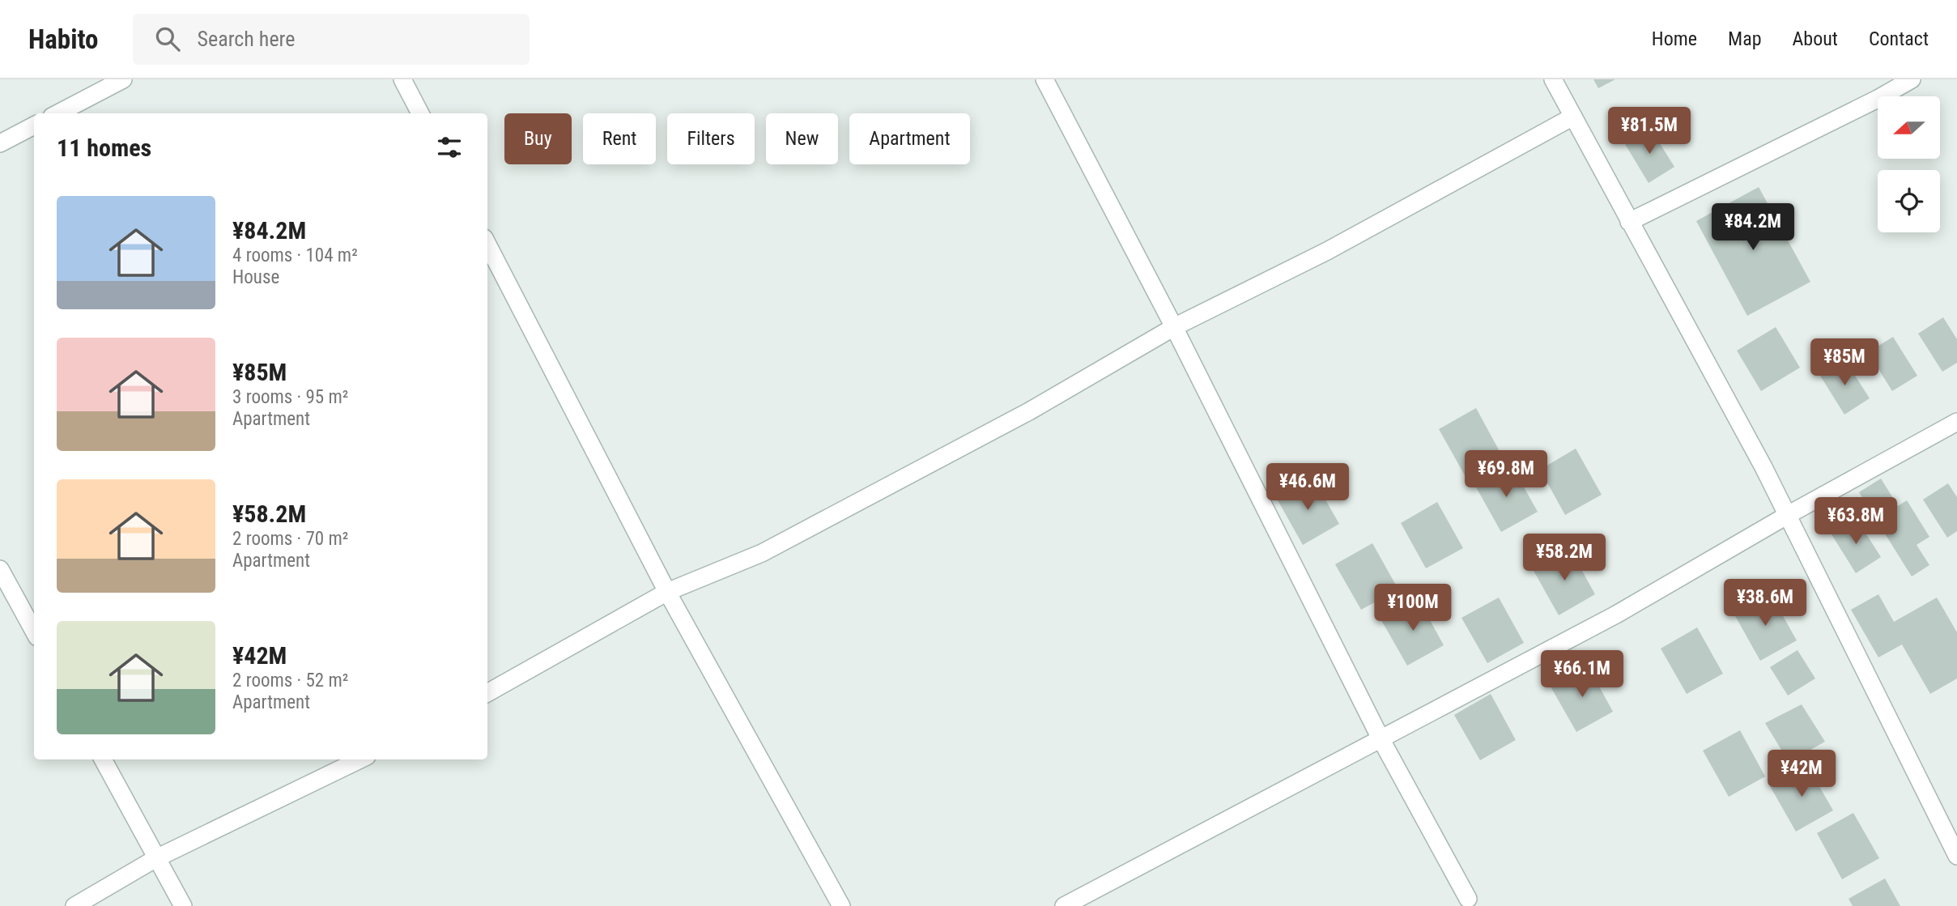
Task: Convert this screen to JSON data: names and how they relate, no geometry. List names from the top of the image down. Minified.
{"north":"left","page":{"header":"Habito","search":"Search here","nav":["Home","Map","About","Contact"],"price":["¥81.5M","¥84.2M","¥85M","¥69.8M","¥46.6M","¥63.8M","¥58.2M","¥38.6M","¥100M","¥66.1M","¥42M"],"chip":["Buy","Rent","Filters","New","Apartment"],"heading":"11 homes","list":[{"name":"¥84.2M","note":"4 rooms · 104 m² · House"},{"name":"¥85M","note":"3 rooms · 95 m² · Apartment"},{"name":"¥58.2M","note":"2 rooms · 70 m² · Apartment"},{"name":"¥42M","note":"2 rooms · 52 m² · Apartment"}]}}
